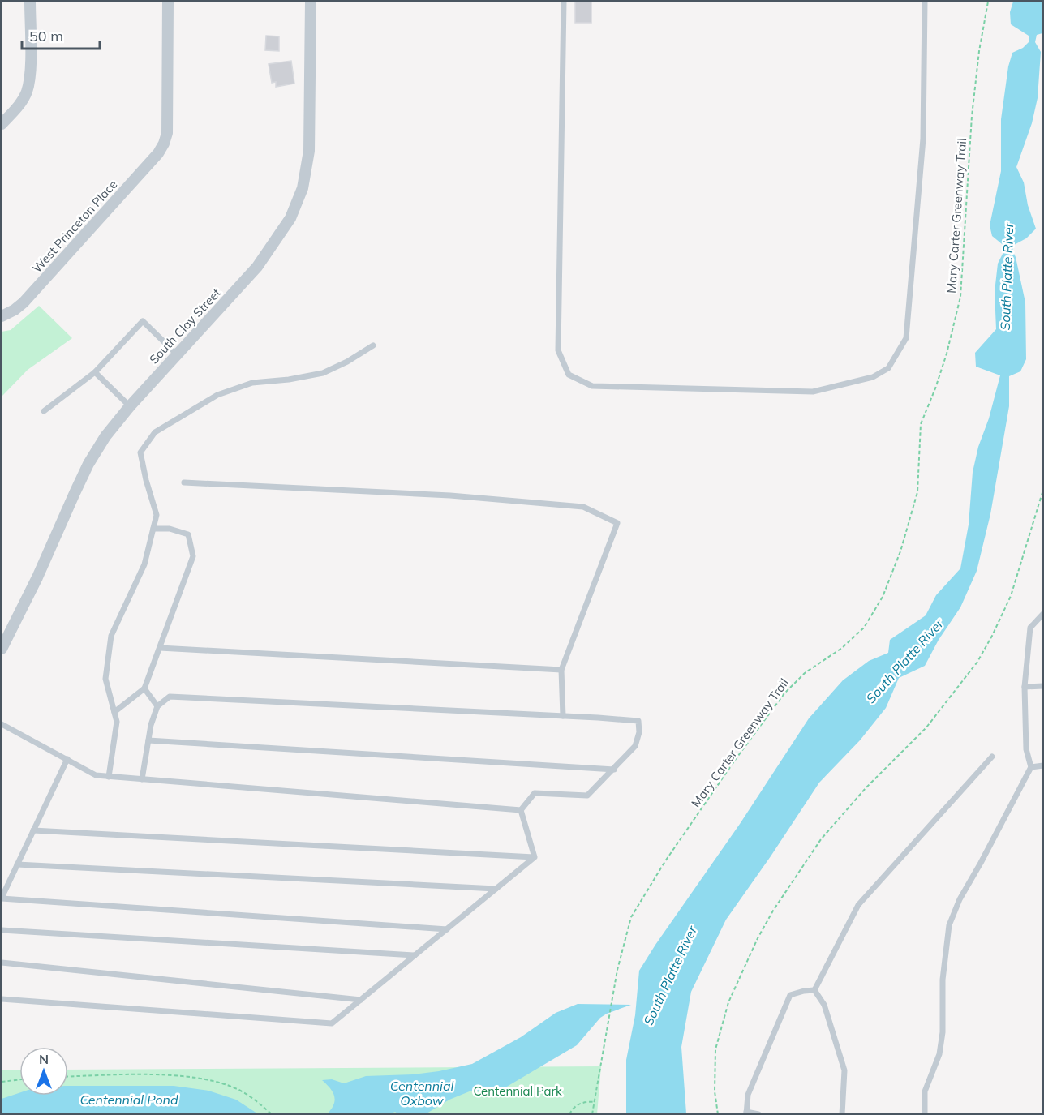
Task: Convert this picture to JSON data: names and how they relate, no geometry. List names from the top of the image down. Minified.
{"streets":{"street":["West Princeton Place","South Clay Street"],"path":["Mary Carter Greenway Trail"]},"water":["South Platte River","Centennial Oxbow","Centennial Pond"],"parks":["Centennial Park"],"scale_bar":"50 m","north":"top"}
